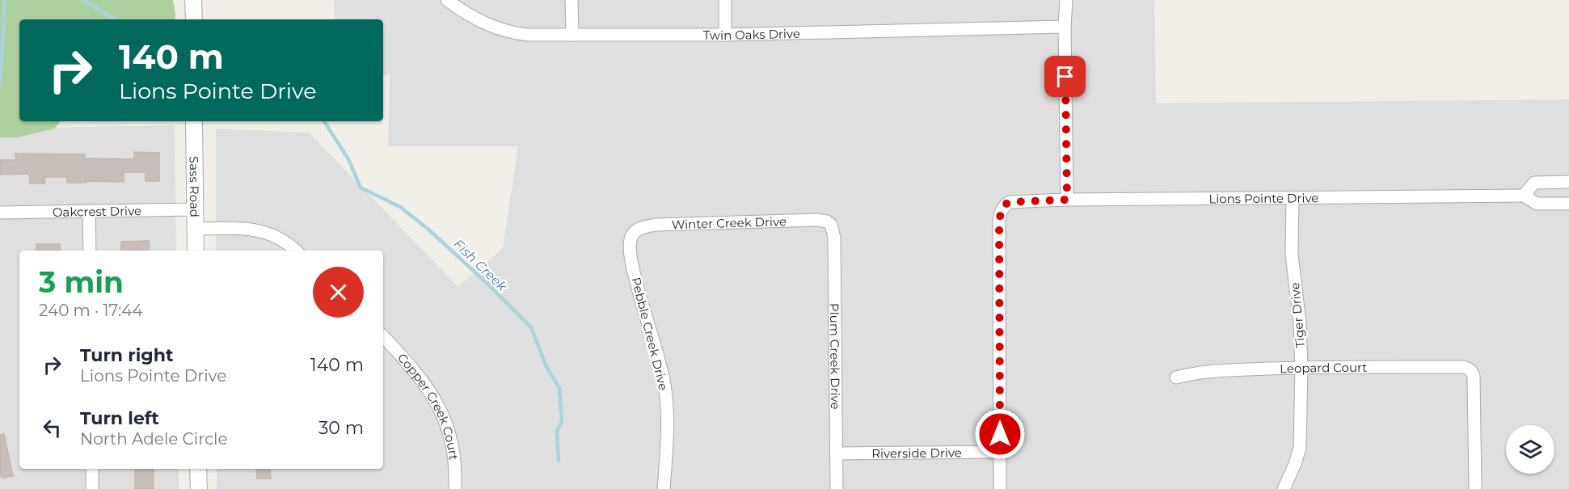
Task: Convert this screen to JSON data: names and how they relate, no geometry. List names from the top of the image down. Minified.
{"streets":{"street":["Twin Oaks Drive","Sass Road","Lions Pointe Drive","Oakcrest Drive","Winter Creek Drive","Tiger Drive","Pebble Creek Drive","Plum Creek Drive","Leopard Court","Copper Creek Court","Riverside Drive"]},"crossings":[["Sass Road","Oakcrest Drive"],["Lions Pointe Drive","Tiger Drive"],["Lions Pointe Drive","Riverside Drive"],["Winter Creek Drive","Pebble Creek Drive"],["Winter Creek Drive","Plum Creek Drive"],["Tiger Drive","Leopard Court"],["Plum Creek Drive","Riverside Drive"]],"water":["Fish Creek"],"page":{"turn":["140 m","Lions Pointe Drive"],"heading":["3 min","240 m · 17:44"],"list":[{"name":"Turn right","note":"Lions Pointe Drive","value":"140 m"},{"name":"Turn left","note":"North Adele Circle","value":"30 m"}]}}
